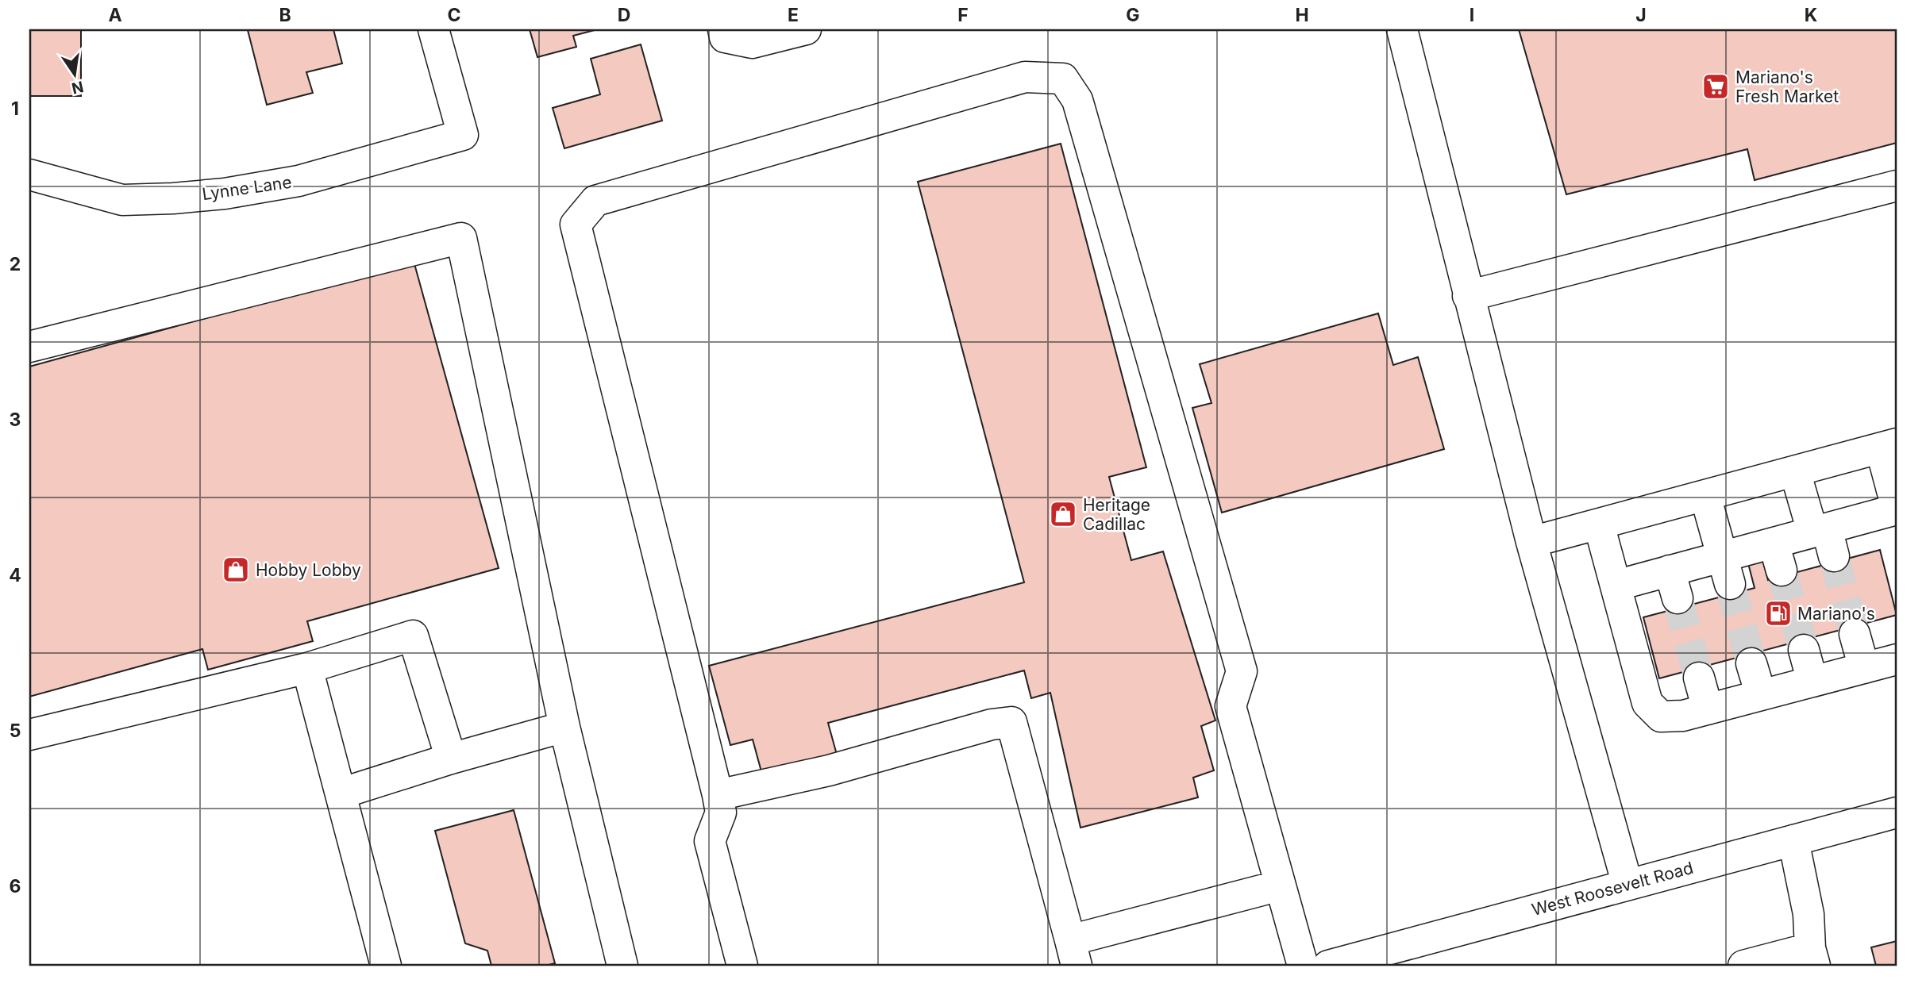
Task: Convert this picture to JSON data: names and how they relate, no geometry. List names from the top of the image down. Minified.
{"streets":{"street":["Lynne Lane","West Roosevelt Road"]},"places":{"supermarket":["Mariano's Fresh Market"],"shop":["Heritage Cadillac","Hobby Lobby"],"fuel station":["Mariano's"]},"north":"bottom","grid":{"columns":["A","B","C","D","E","F","G","H","I","J","K"],"rows":["1","2","3","4","5","6"]}}
